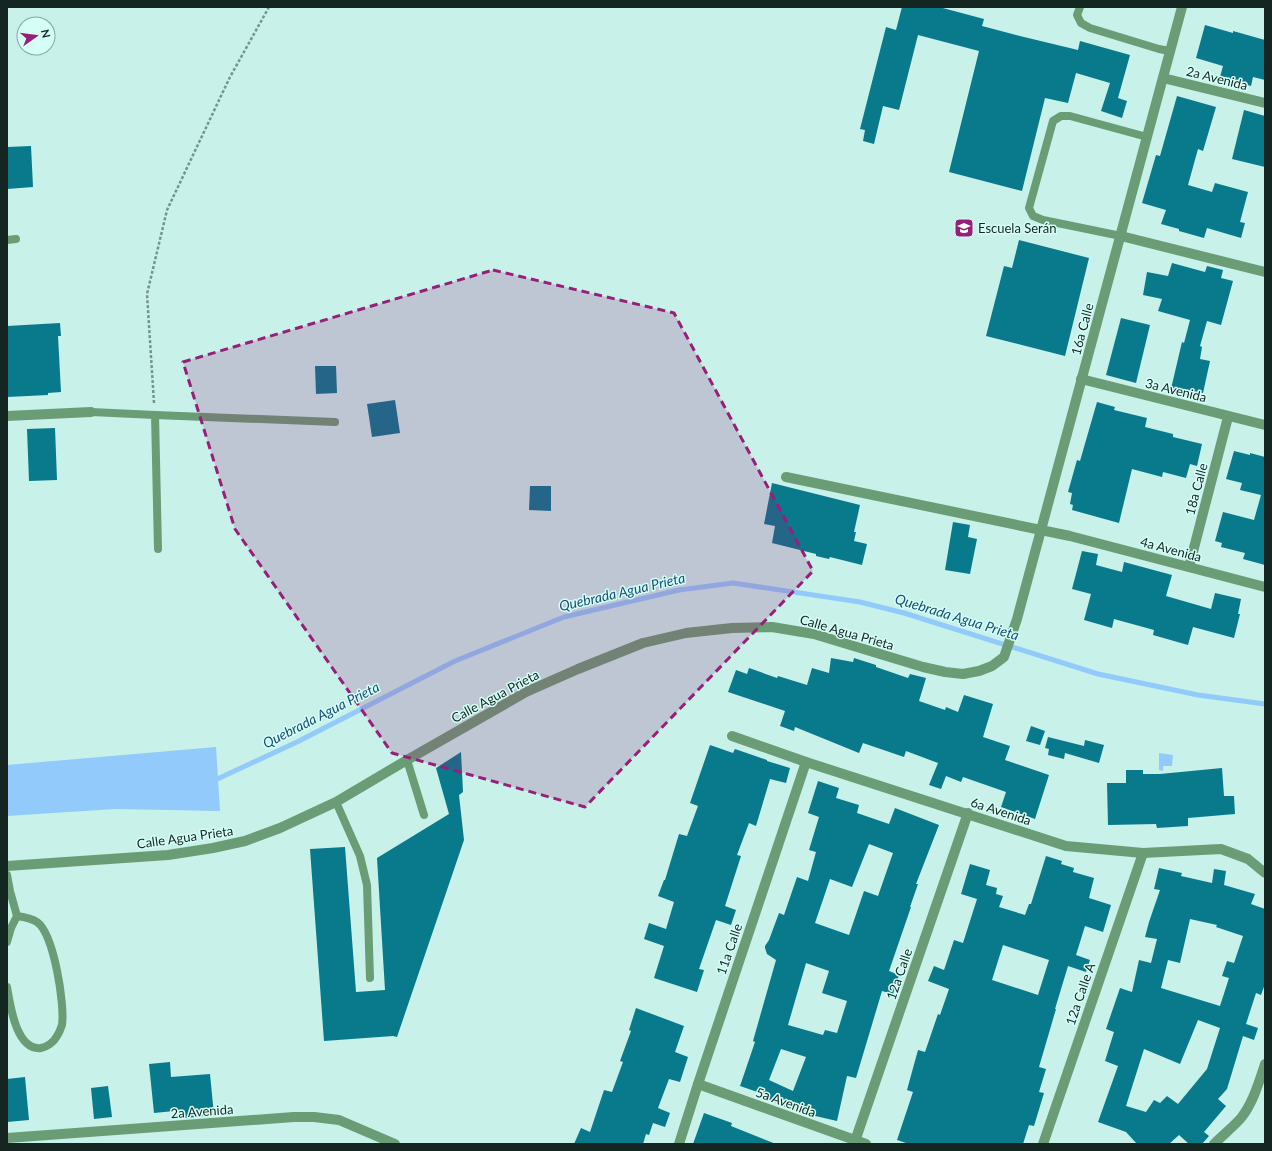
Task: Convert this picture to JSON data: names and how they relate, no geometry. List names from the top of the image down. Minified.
{"streets":{"street":["2a Avenida","16a Calle","3a Avenida","18a Calle","4a Avenida","Calle Agua Prieta","6a Avenida","11a Calle","12a Calle","12a Calle A","5a Avenida"]},"crossings":[["2a Avenida","16a Calle"],["16a Calle","3a Avenida"],["16a Calle","4a Avenida"],["16a Calle","Calle Agua Prieta"],["3a Avenida","18a Calle"],["18a Calle","4a Avenida"],["6a Avenida","11a Calle"],["6a Avenida","12a Calle"],["6a Avenida","12a Calle A"],["11a Calle","5a Avenida"],["12a Calle","5a Avenida"]],"water":["Quebrada Agua Prieta"],"places":{"school or university":["Escuela Serán"]},"north":"right"}
